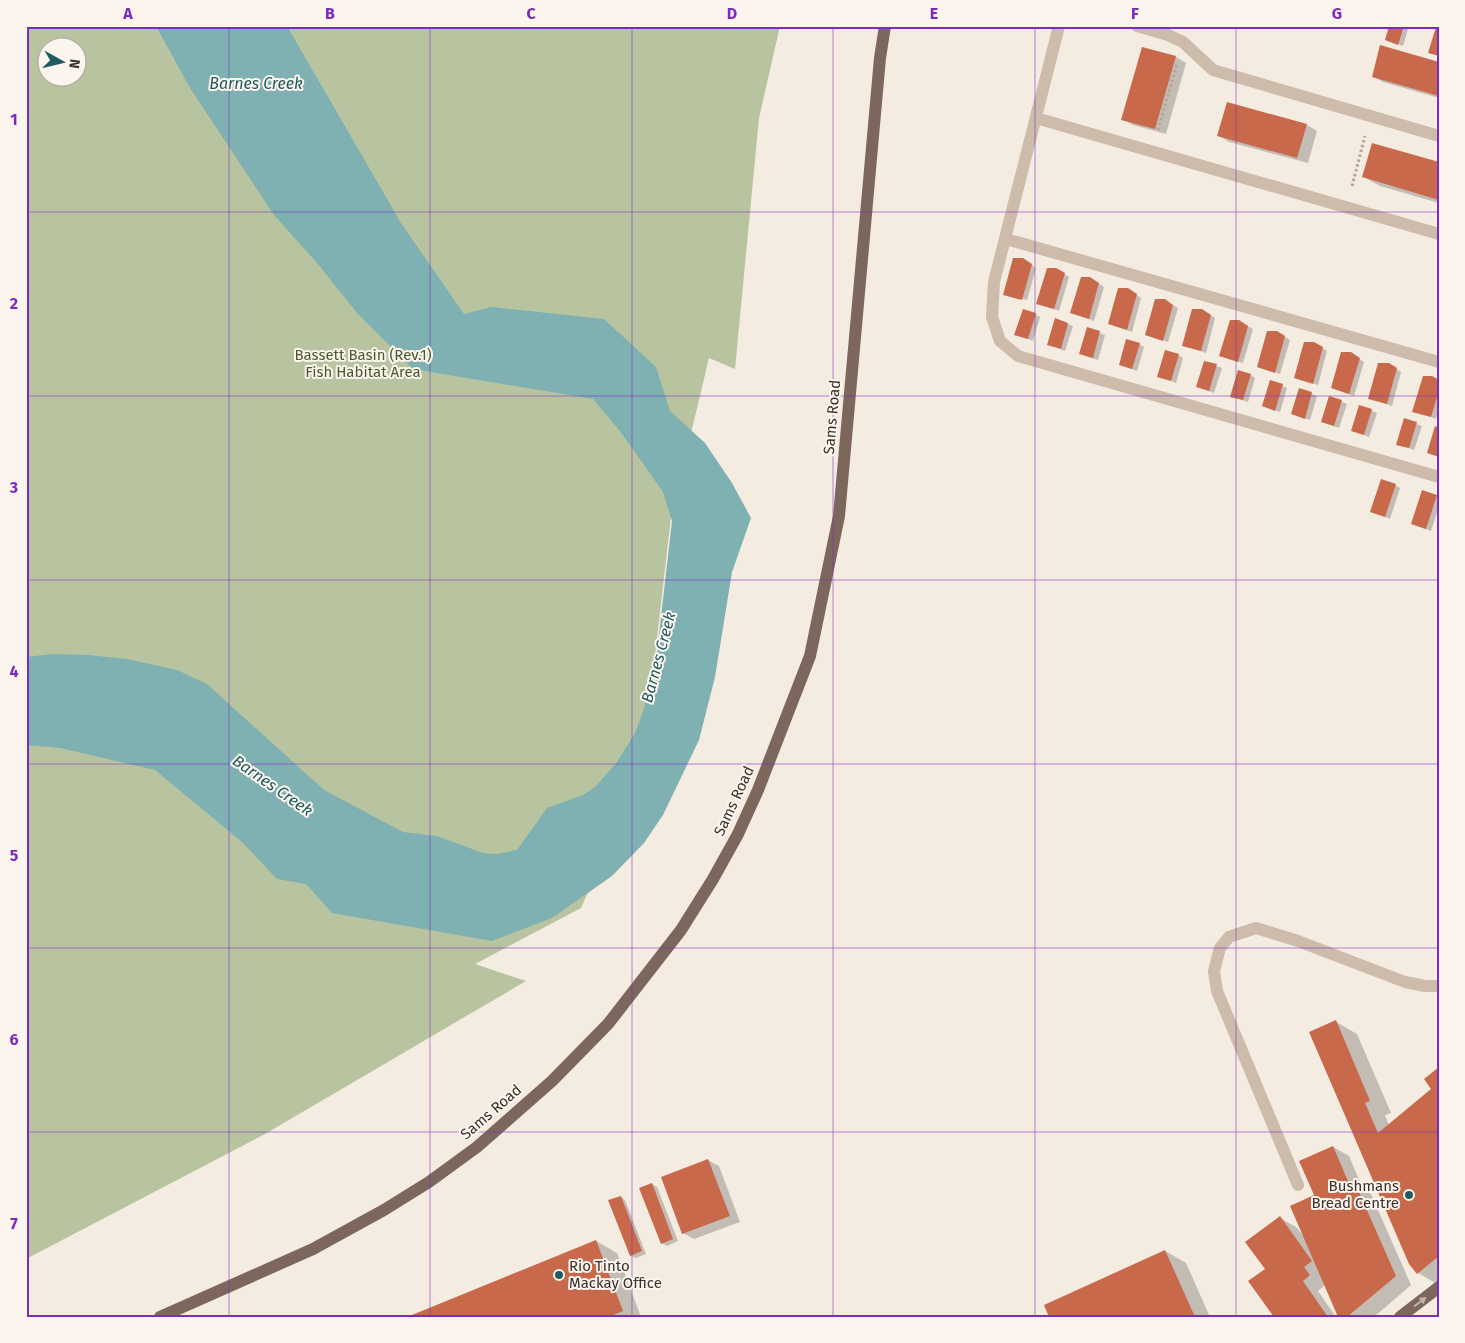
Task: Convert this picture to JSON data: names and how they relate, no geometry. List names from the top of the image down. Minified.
{"streets":{"main road":["Sams Road"]},"water":["Barnes Creek"],"parks":["Bassett Basin (Rev.1) Fish Habitat Area"],"places":["Bushmans Bread Centre","Rio Tinto Mackay Office"],"north":"right","grid":{"columns":["A","B","C","D","E","F","G"],"rows":["1","2","3","4","5","6","7"]}}
